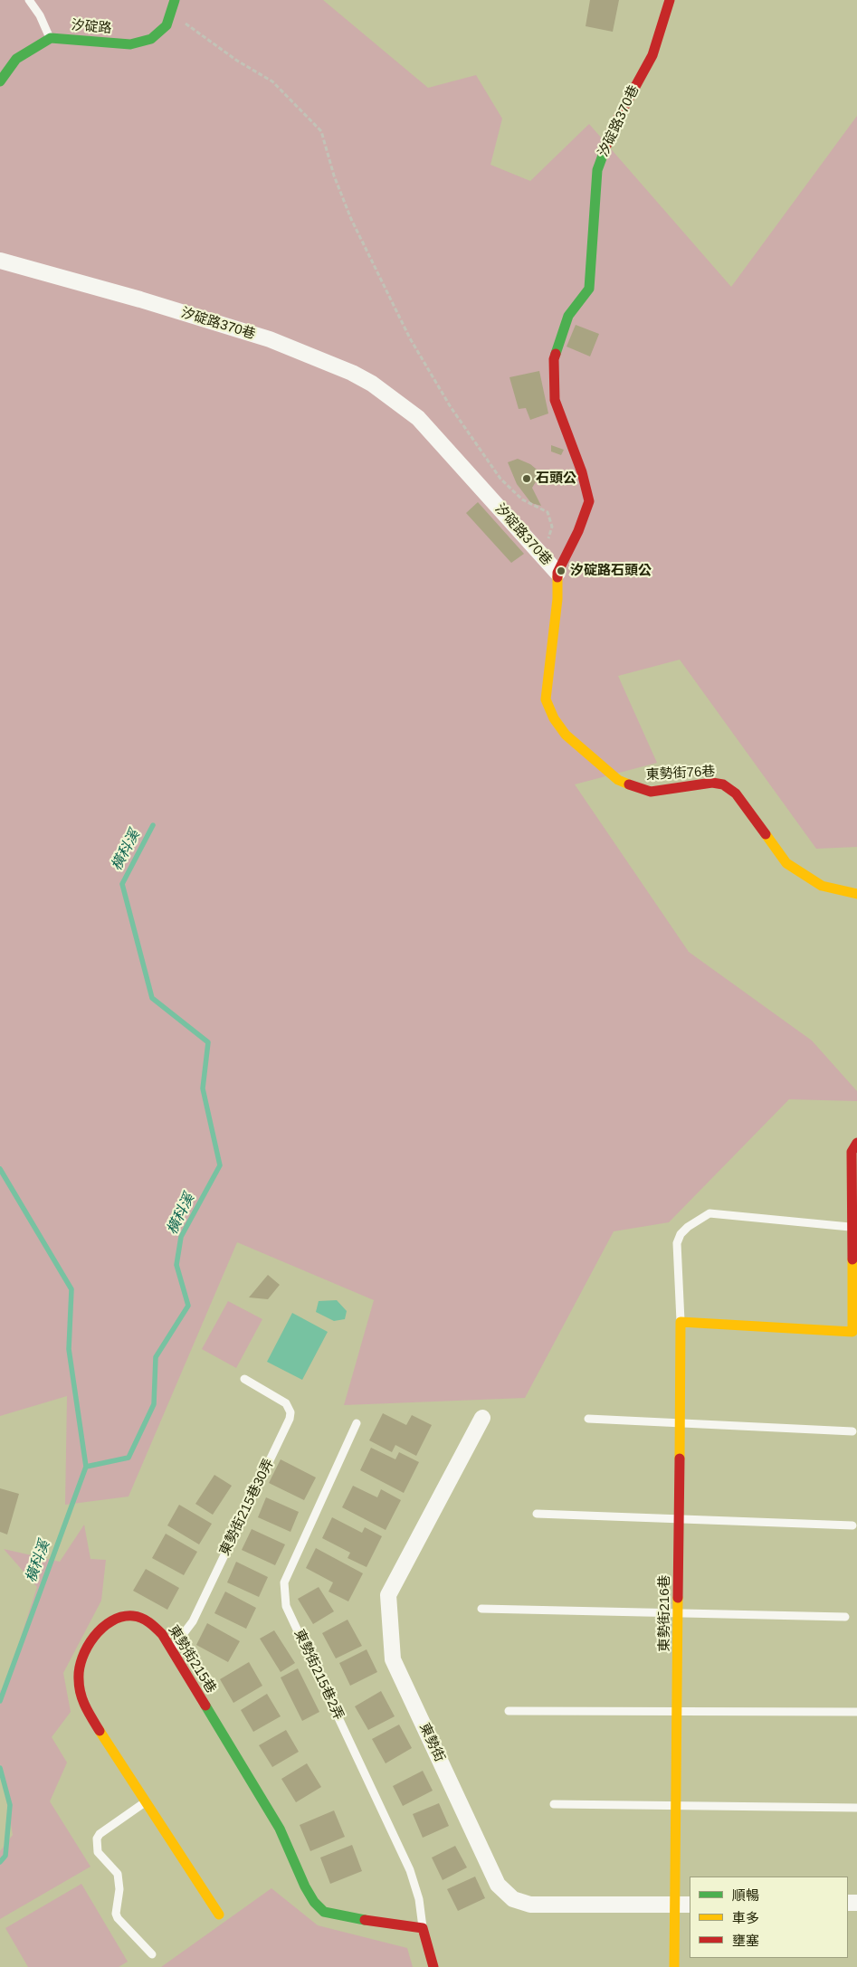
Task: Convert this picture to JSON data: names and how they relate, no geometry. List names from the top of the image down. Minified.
{"streets":{"street":["汐碇路","汐碇路370巷","東勢街76巷","東勢街216巷","東勢街215巷","東勢街"],"lane":["東勢街215巷30弄","東勢街215巷2弄"]},"crossings":[["汐碇路370巷","東勢街76巷"],["東勢街215巷30弄","東勢街215巷"],["東勢街216巷","東勢街"],["東勢街215巷","東勢街215巷2弄"]],"water":["橫科溪"],"places":["石頭公","汐碇路石頭公"],"legend":["順暢","車多","壅塞"]}
